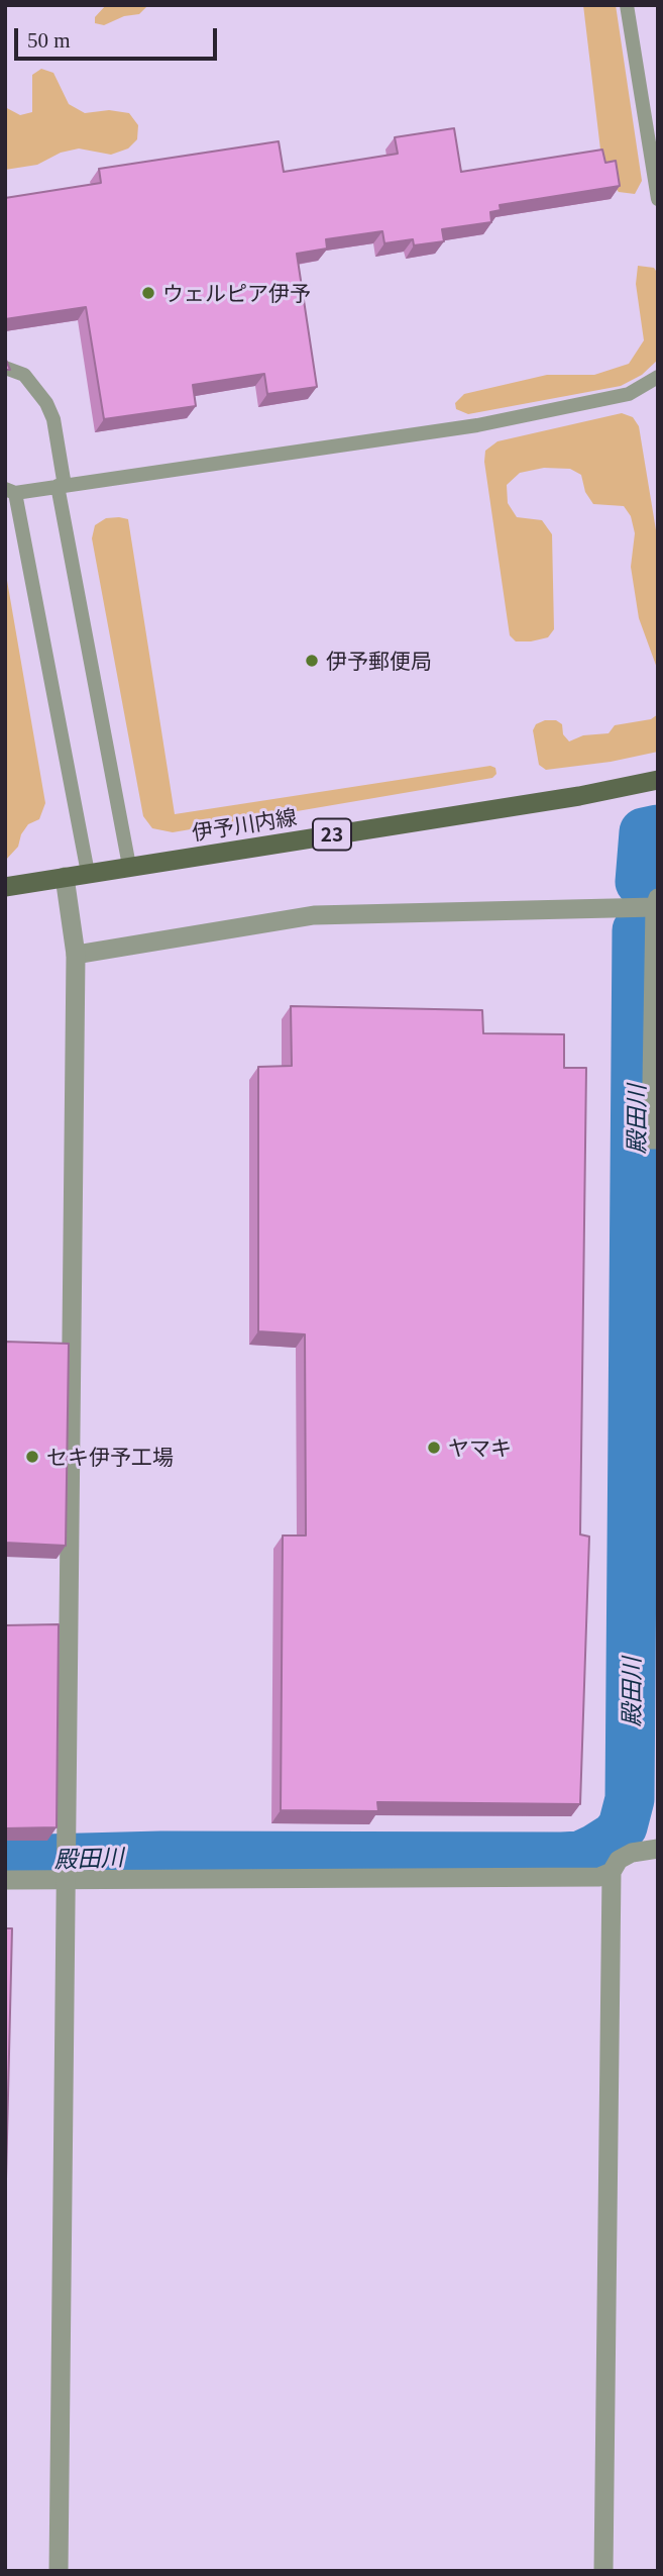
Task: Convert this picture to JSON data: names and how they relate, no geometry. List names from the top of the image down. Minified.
{"streets":{"main road":["伊予川内線","23"]},"water":["殿田川"],"places":["ウェルピア伊予","伊予郵便局","ヤマキ","セキ伊予工場"],"scale_bar":"50 m"}
